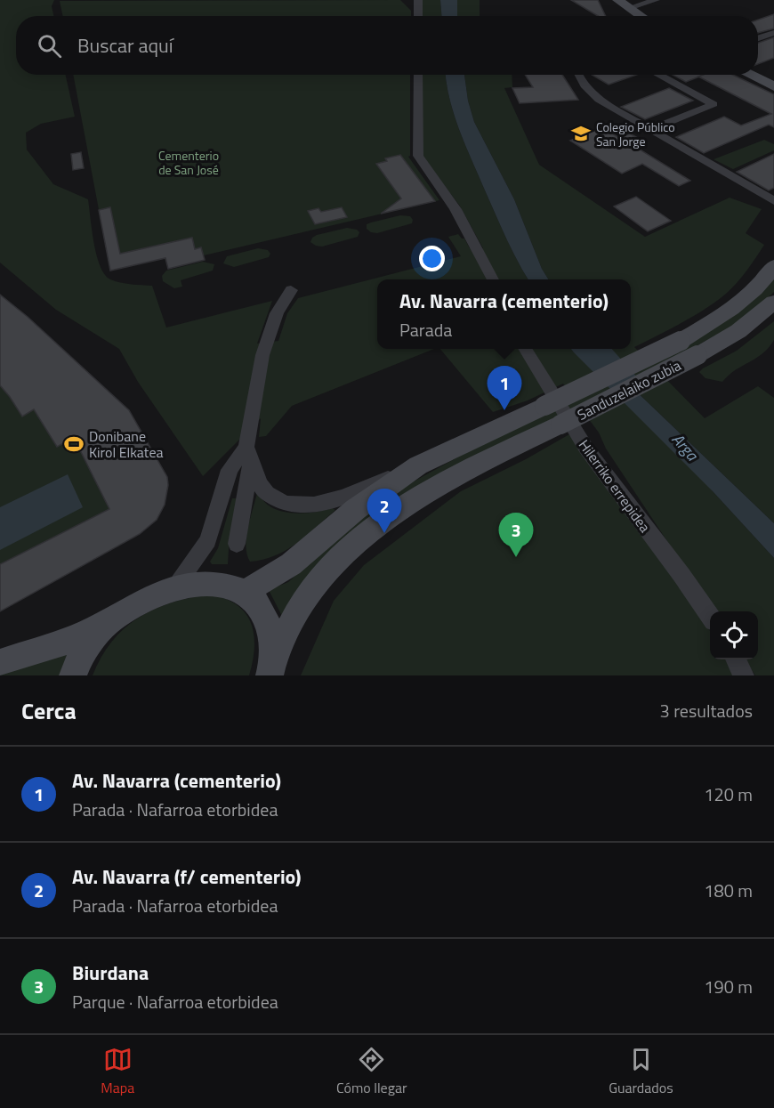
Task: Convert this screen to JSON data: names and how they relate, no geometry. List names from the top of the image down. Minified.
{"streets":{"main road":["Sanduzelaiko zubia"],"street":["Hilerriko errepidea"]},"water":["Arga"],"parks":["Cementerio de San José"],"places":{"school or university":["Colegio Público San Jorge"],"sports":["Donibane Kirol Elkatea"]},"page":{"search":"Buscar aquí","popup":["Av. Navarra (cementerio)","Parada"],"pins":["1","2","3"],"heading":["Cerca","3 resultados"],"list":[{"mark":"1","name":"Av. Navarra (cementerio)","note":"Parada · Nafarroa etorbidea","value":"120 m"},{"mark":"2","name":"Av. Navarra (f/ cementerio)","note":"Parada · Nafarroa etorbidea","value":"180 m"},{"mark":"3","name":"Biurdana","note":"Parque · Nafarroa etorbidea","value":"190 m"}],"nav":["Mapa","Cómo llegar","Guardados"]}}
